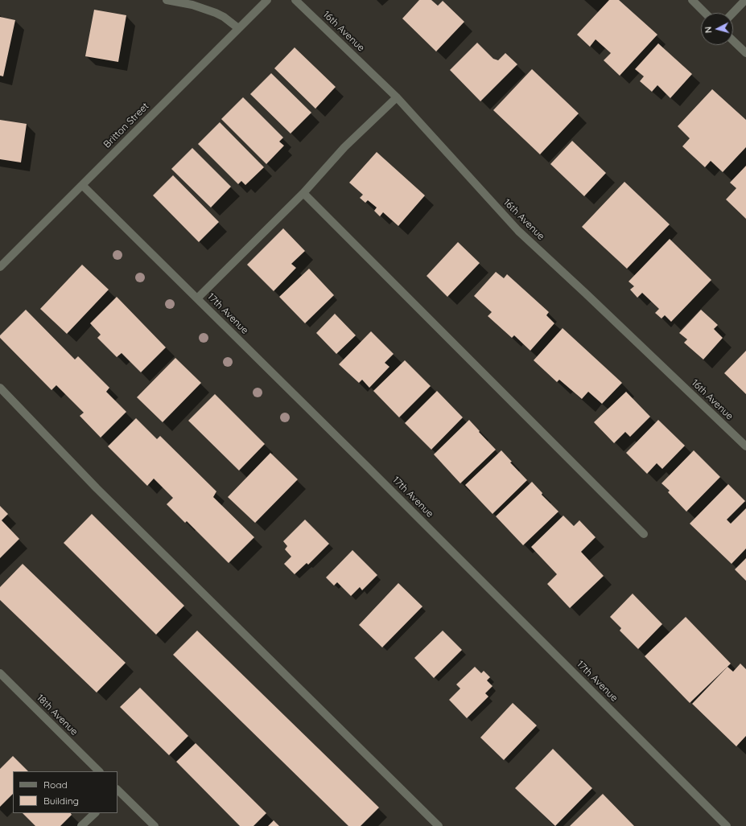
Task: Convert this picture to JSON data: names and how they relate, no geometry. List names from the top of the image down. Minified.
{"streets":{"street":["16th Avenue","Britton Street","17th Avenue","18th Avenue"]},"crossings":[["Britton Street","17th Avenue"]],"legend":["Road","Building"],"north":"left"}
